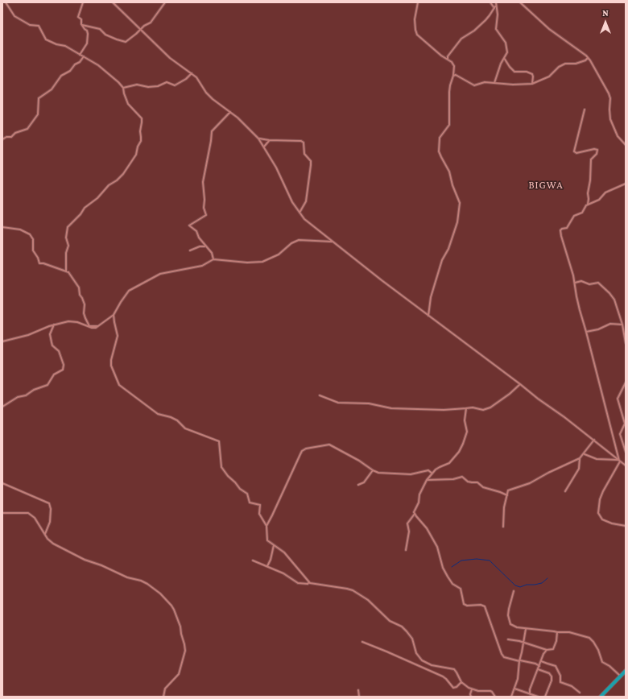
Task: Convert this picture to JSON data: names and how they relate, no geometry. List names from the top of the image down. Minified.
{"districts":["BIGWA"],"north":"top"}
